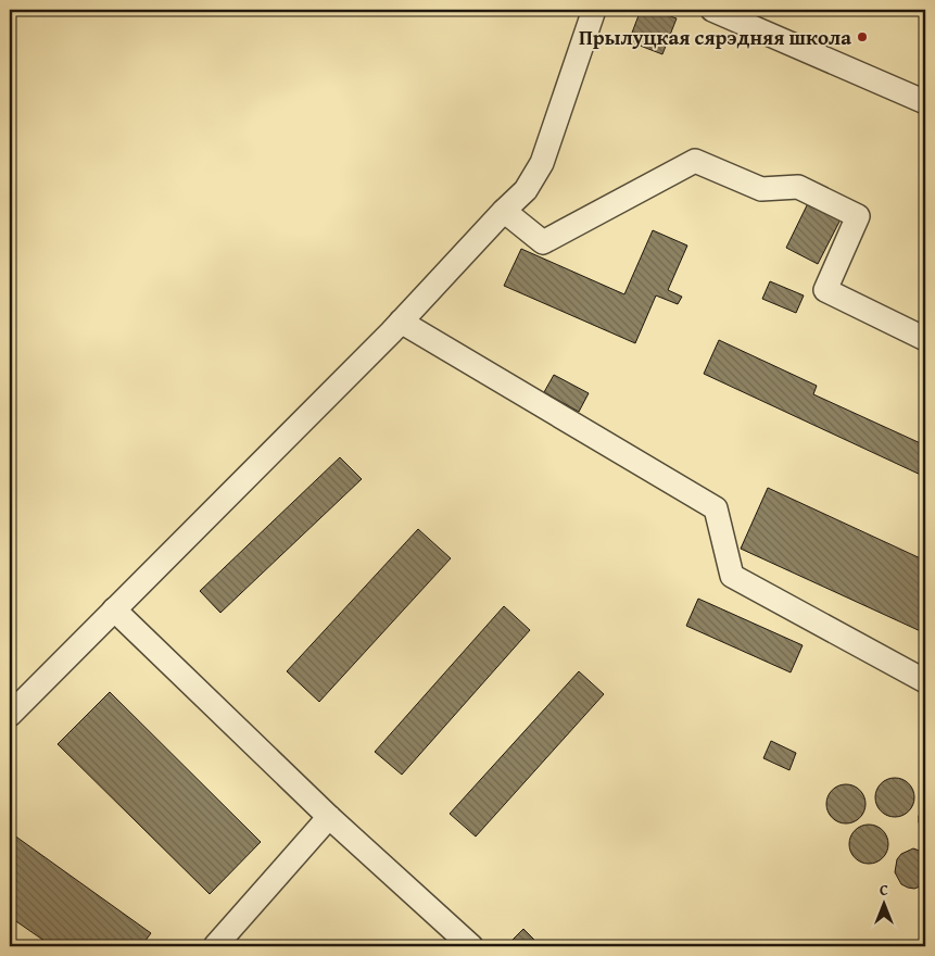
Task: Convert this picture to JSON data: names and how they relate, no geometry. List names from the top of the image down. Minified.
{"places":["Прылуцкая сярэдняя школа"],"north":"top"}
